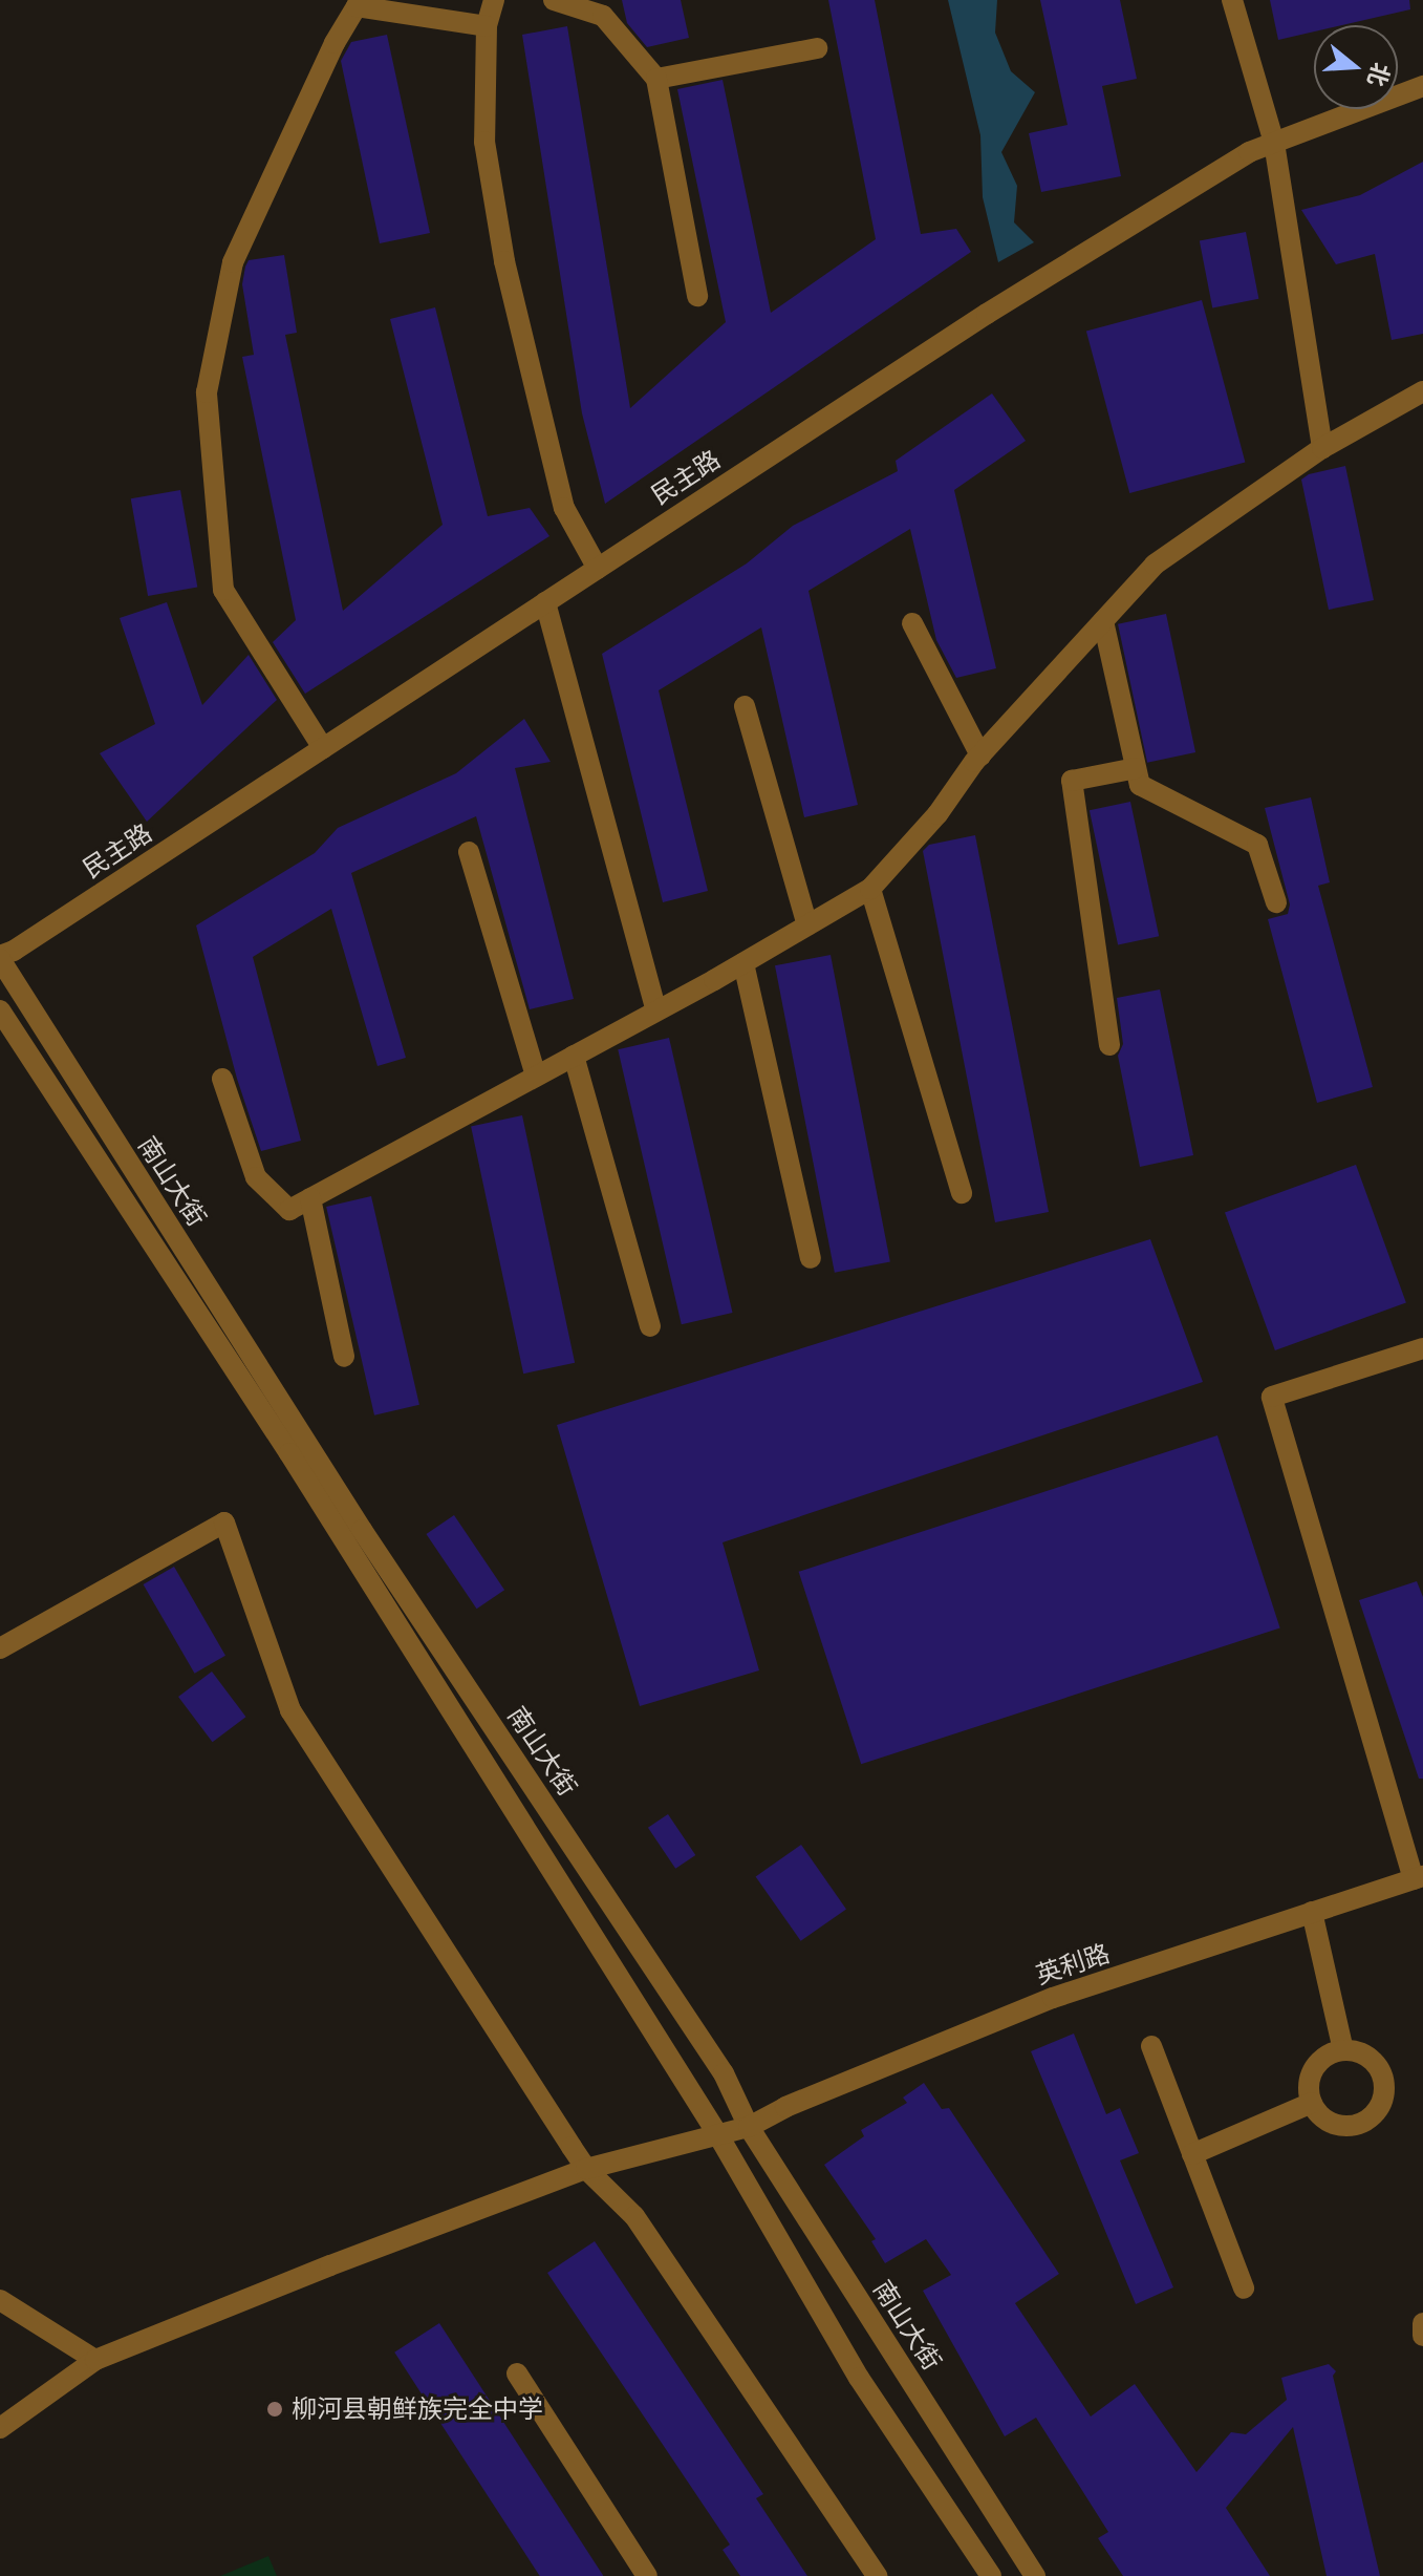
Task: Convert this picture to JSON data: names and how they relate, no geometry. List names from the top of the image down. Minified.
{"streets":{"street":["民主路","南山大街","英利路"]},"crossings":[["民主路","南山大街"],["南山大街","英利路"]],"places":["柳河县朝鲜族完全中学"],"north":"right"}
